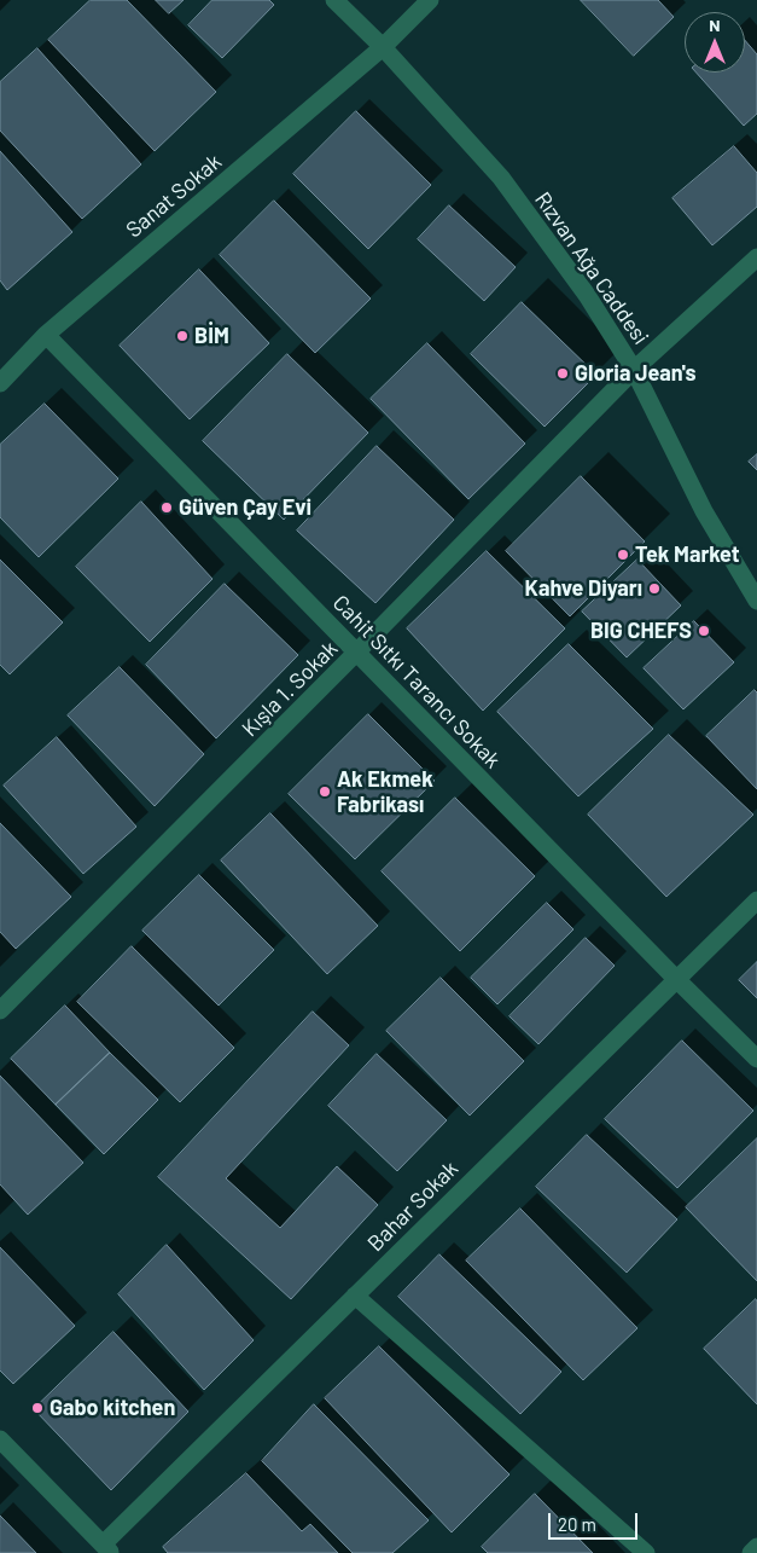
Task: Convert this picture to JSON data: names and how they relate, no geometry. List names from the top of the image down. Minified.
{"streets":{"street":["Sanat Sokak","Rızvan Ağa Caddesi","Cahit Sıtkı Tarancı Sokak","Kışla 1. Sokak","Bahar Sokak"]},"crossings":[["Sanat Sokak","Rızvan Ağa Caddesi"],["Sanat Sokak","Cahit Sıtkı Tarancı Sokak"],["Rızvan Ağa Caddesi","Kışla 1. Sokak"],["Cahit Sıtkı Tarancı Sokak","Kışla 1. Sokak"],["Cahit Sıtkı Tarancı Sokak","Bahar Sokak"]],"places":["BİM","Gloria Jean's","Güven Çay Evi","Tek Market","Kahve Diyarı","BIG CHEFS","Ak Ekmek Fabrikası","Gabo kitchen"],"scale_bar":"20 m","north":"top"}
